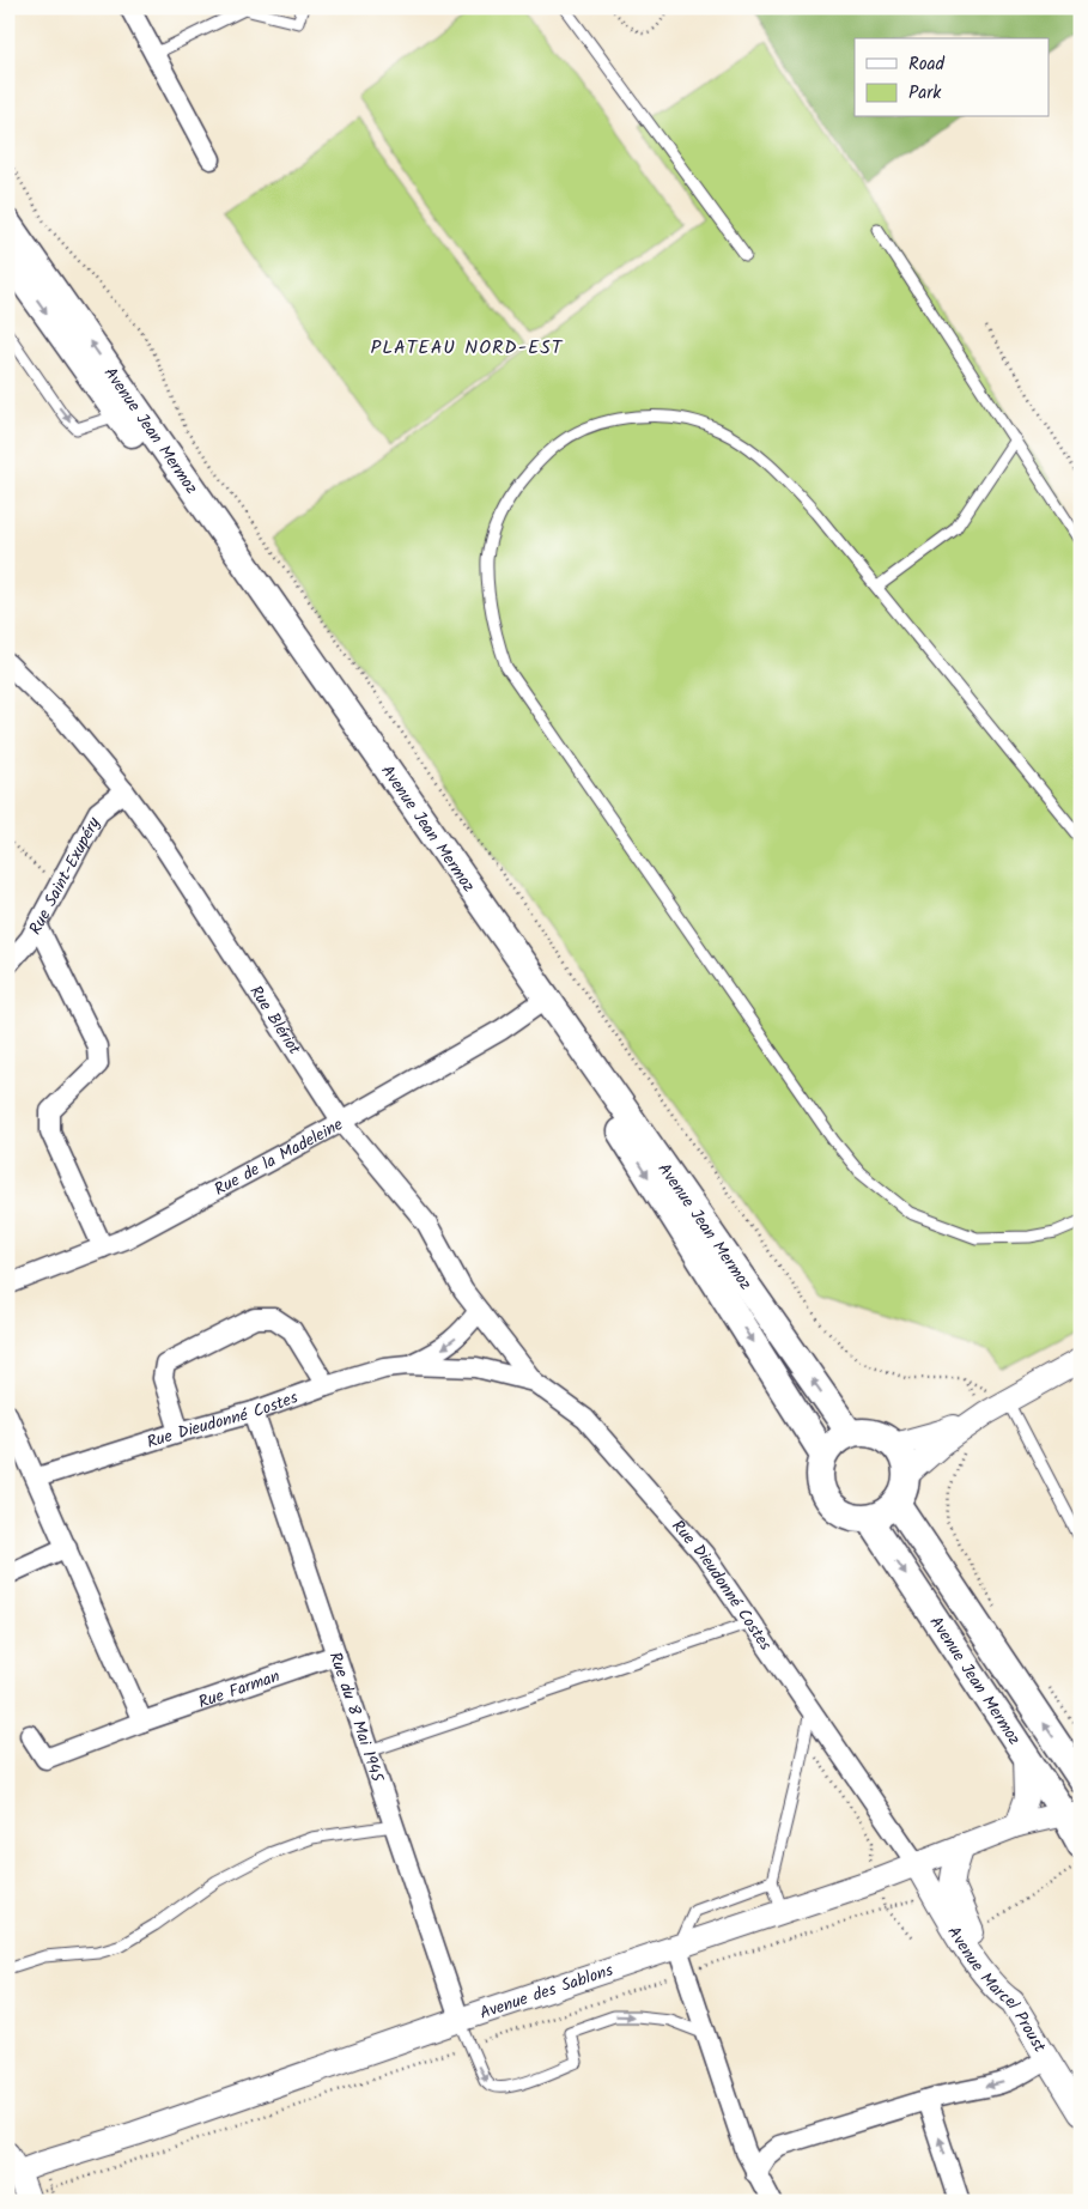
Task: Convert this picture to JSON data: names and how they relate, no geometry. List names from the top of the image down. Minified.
{"streets":{"main road":["Avenue Jean Mermoz"],"street":["Rue Saint-Exupéry","Rue Blériot","Rue de la Madeleine","Rue Dieudonné Costes","Rue Farman","Rue du 8 Mai 1945","Avenue Marcel Proust","Avenue des Sablons"]},"crossings":[["Avenue Jean Mermoz","Rue de la Madeleine"],["Avenue Jean Mermoz","Avenue des Sablons"],["Rue Saint-Exupéry","Rue Blériot"],["Rue Blériot","Rue de la Madeleine"],["Rue Blériot","Rue Dieudonné Costes"],["Rue Dieudonné Costes","Rue du 8 Mai 1945"],["Rue Dieudonné Costes","Avenue Marcel Proust"],["Rue Dieudonné Costes","Avenue des Sablons"],["Rue Farman","Rue du 8 Mai 1945"],["Rue du 8 Mai 1945","Avenue des Sablons"],["Avenue Marcel Proust","Avenue des Sablons"]],"districts":["PLATEAU NORD-EST"],"legend":["Road","Park"]}
